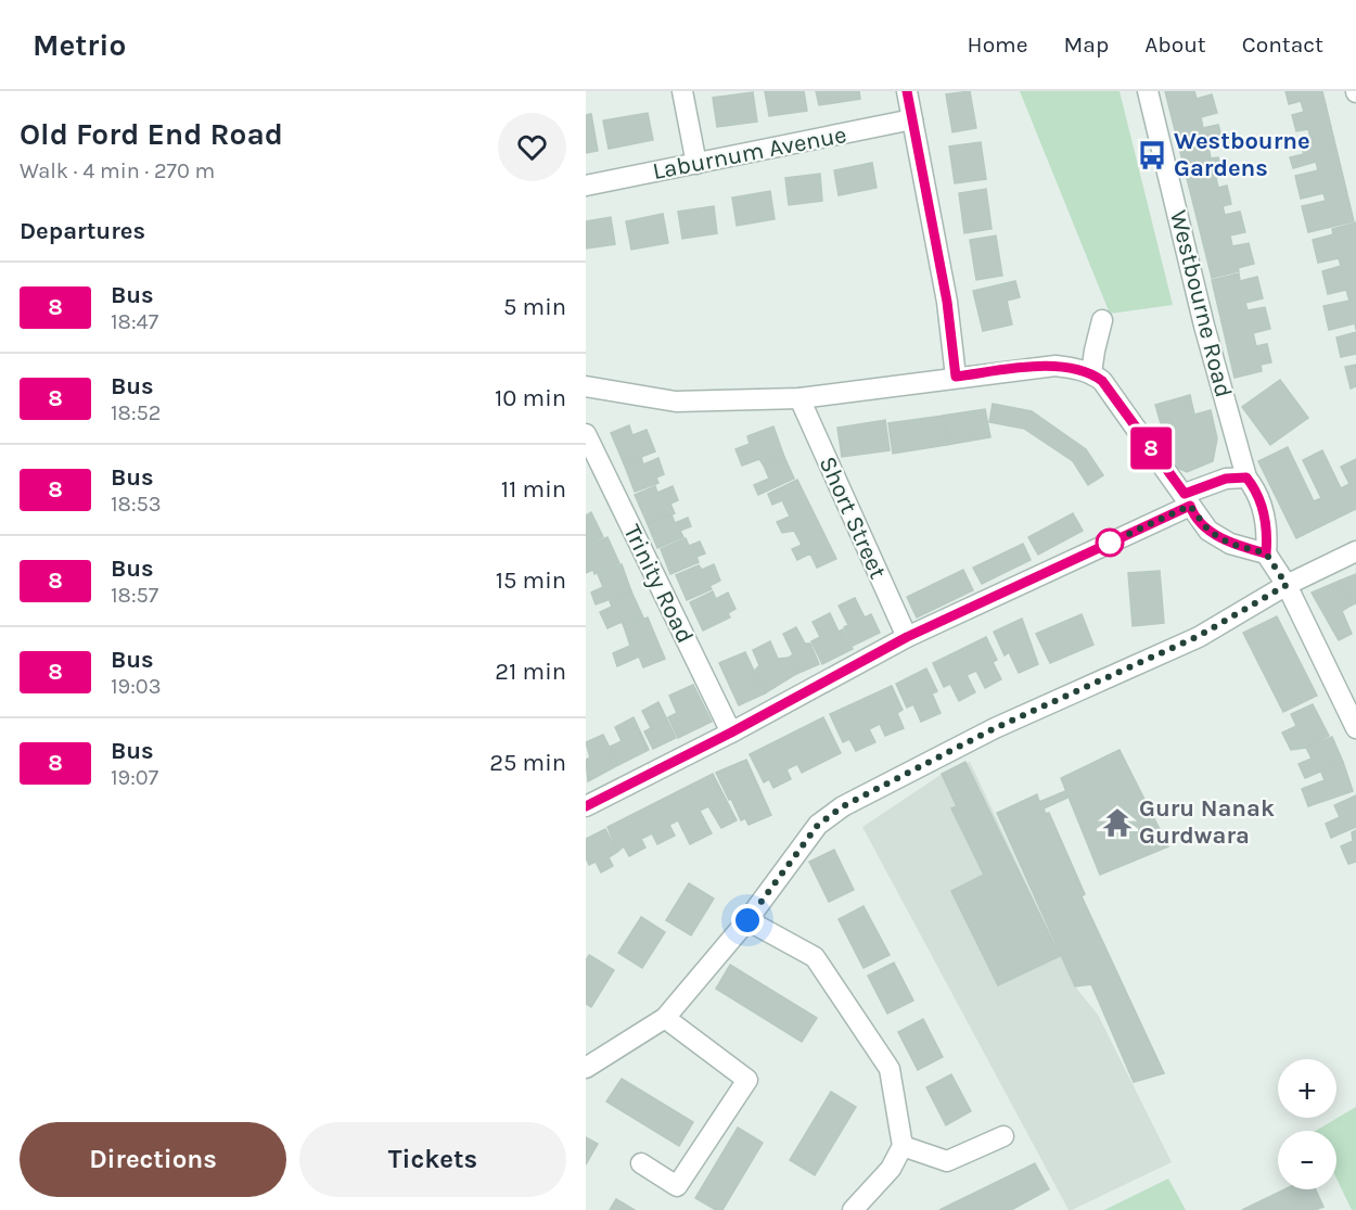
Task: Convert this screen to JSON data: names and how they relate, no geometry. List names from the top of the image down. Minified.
{"streets":{"street":["Laburnum Avenue","Westbourne Road","Short Street","Trinity Road"]},"places":{"bus stop":["Westbourne Gardens"],"temple":["Guru Nanak Gurdwara"]},"lines":["bus line 8"],"page":{"header":"Metrio","nav":["Home","Map","About","Contact"],"heading":[["Old Ford End Road","Walk · 4 min · 270 m"],"Departures"],"on_map":"8","list":[{"mark":"8","name":"Bus","note":"18:47","value":"5 min"},{"mark":"8","name":"Bus","note":"18:52","value":"10 min"},{"mark":"8","name":"Bus","note":"18:53","value":"11 min"},{"mark":"8","name":"Bus","note":"18:57","value":"15 min"},{"mark":"8","name":"Bus","note":"19:03","value":"21 min"},{"mark":"8","name":"Bus","note":"19:07","value":"25 min"}],"map_buttons":["+","−"],"buttons":["Directions","Tickets"]}}
